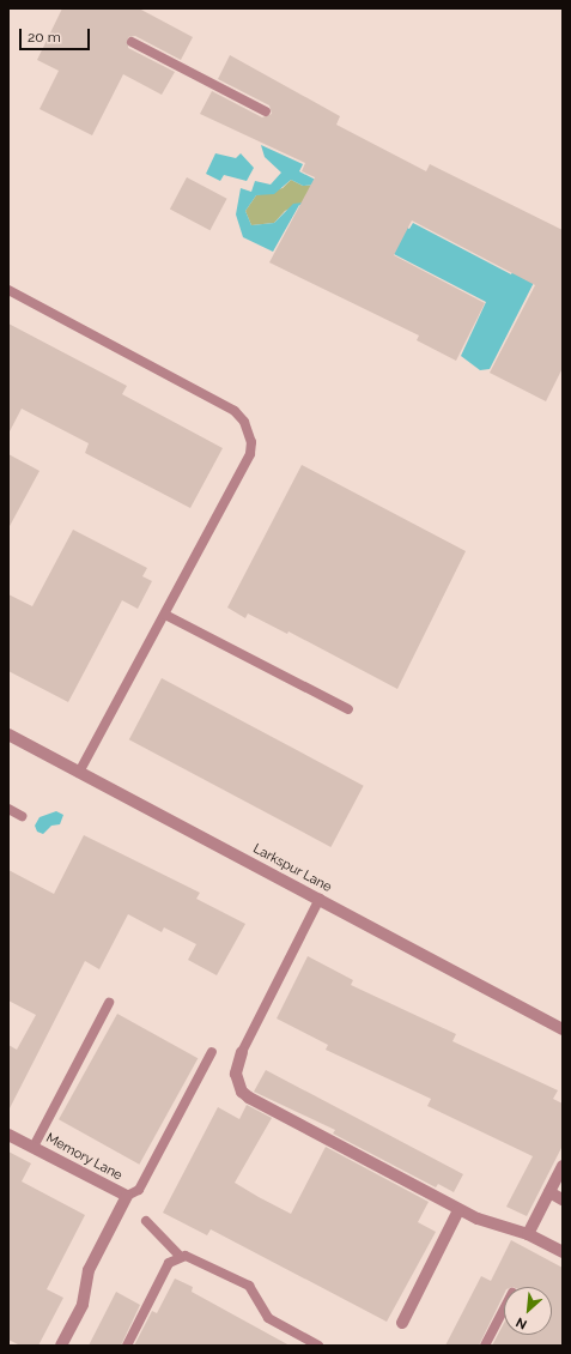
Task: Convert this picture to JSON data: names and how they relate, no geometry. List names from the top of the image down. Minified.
{"streets":{"street":["Larkspur Lane","Memory Lane"]},"scale_bar":"20 m","north":"bottom left"}
